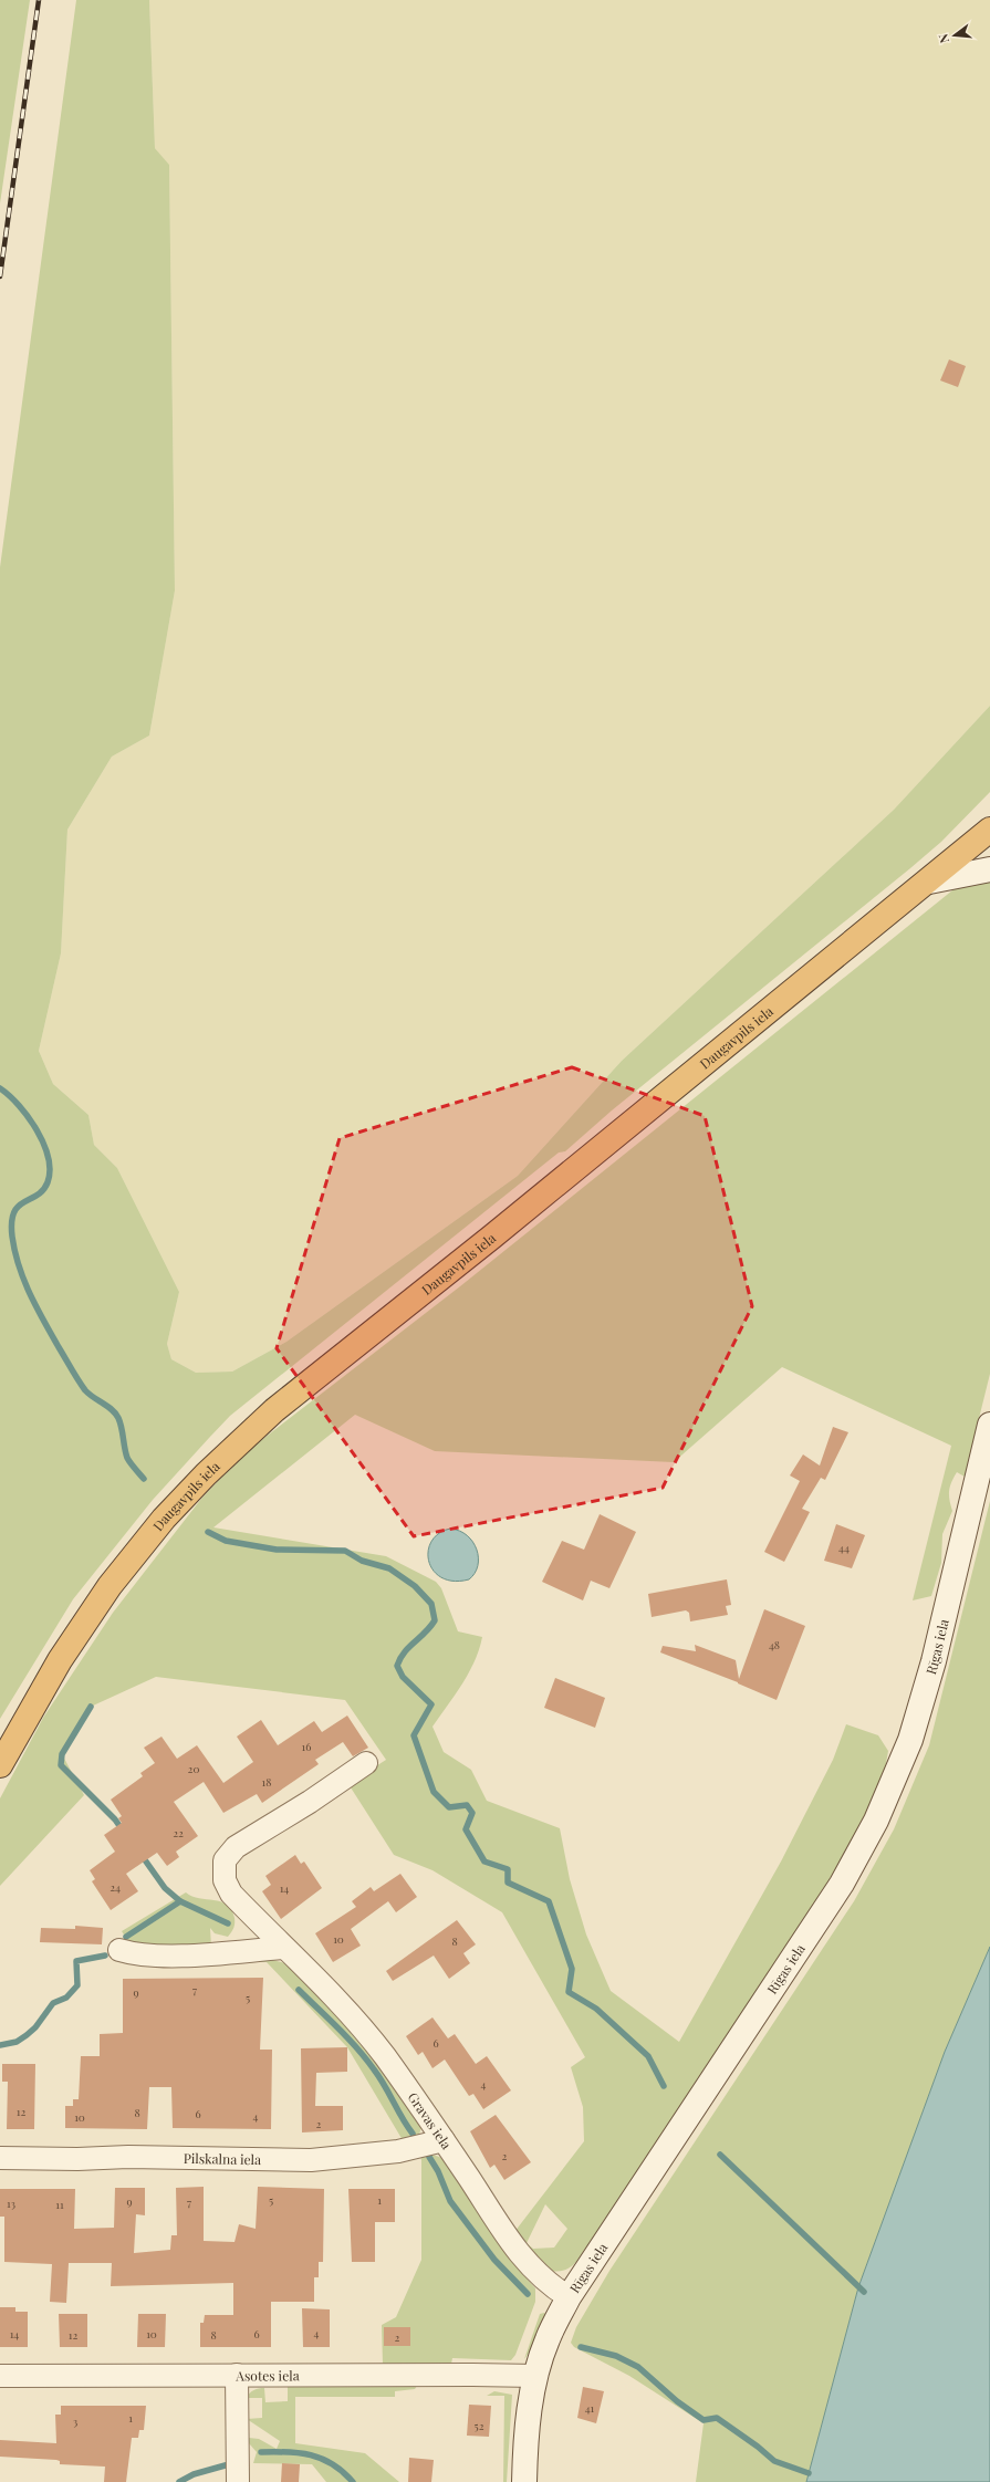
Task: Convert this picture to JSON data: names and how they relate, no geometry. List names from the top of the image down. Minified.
{"streets":{"highway":["Daugavpils iela"],"main road":["Rīgas iela"],"street":["Gravas iela","Pilskalna iela","Asotes iela"]},"crossings":[["Rīgas iela","Gravas iela"],["Rīgas iela","Asotes iela"],["Gravas iela","Pilskalna iela"]],"house_numbers":["44","48","16","20","18","22","24","14","10","8","7","9","5","6","4","12","8","6","4","10","2","2","5","1","9","7","13","11","4","14","10","6","12","8","2","41","1","3","52"],"north":"left"}
